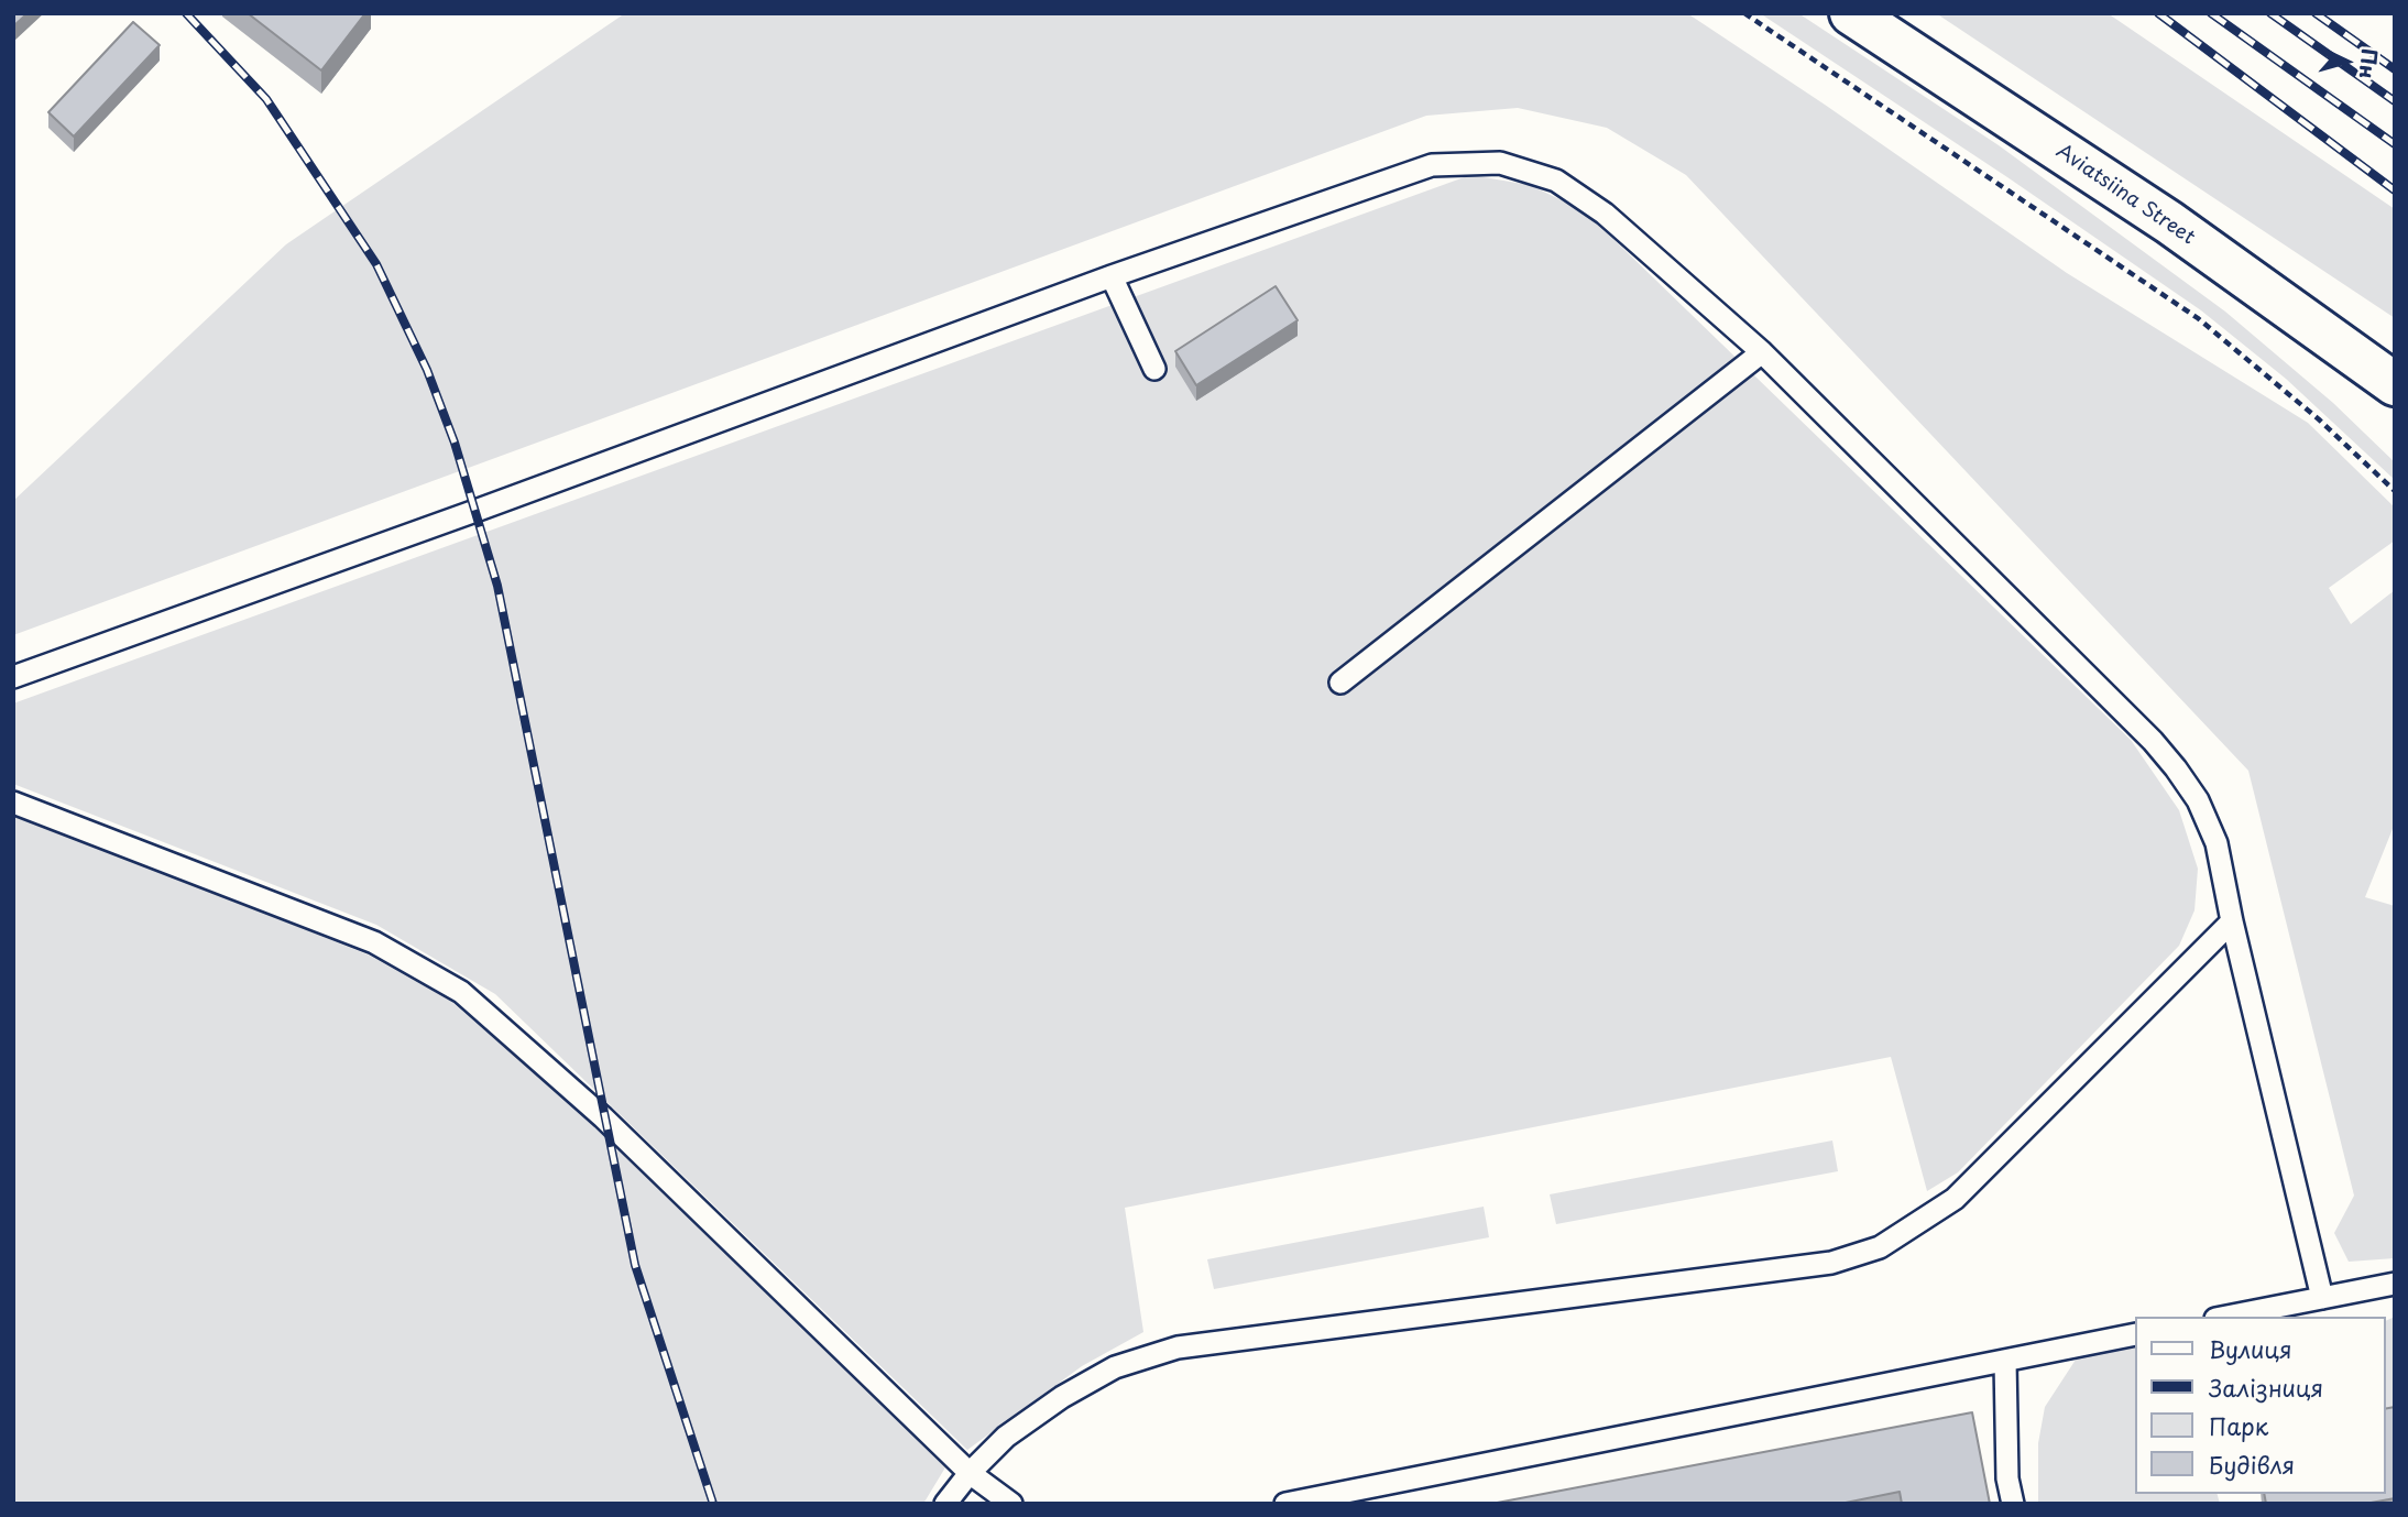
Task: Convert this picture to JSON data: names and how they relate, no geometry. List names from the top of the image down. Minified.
{"streets":{"street":["Aviatsiina Street"]},"legend":["Вулиця","Залізниця","Парк","Будівля"],"north":"right"}
